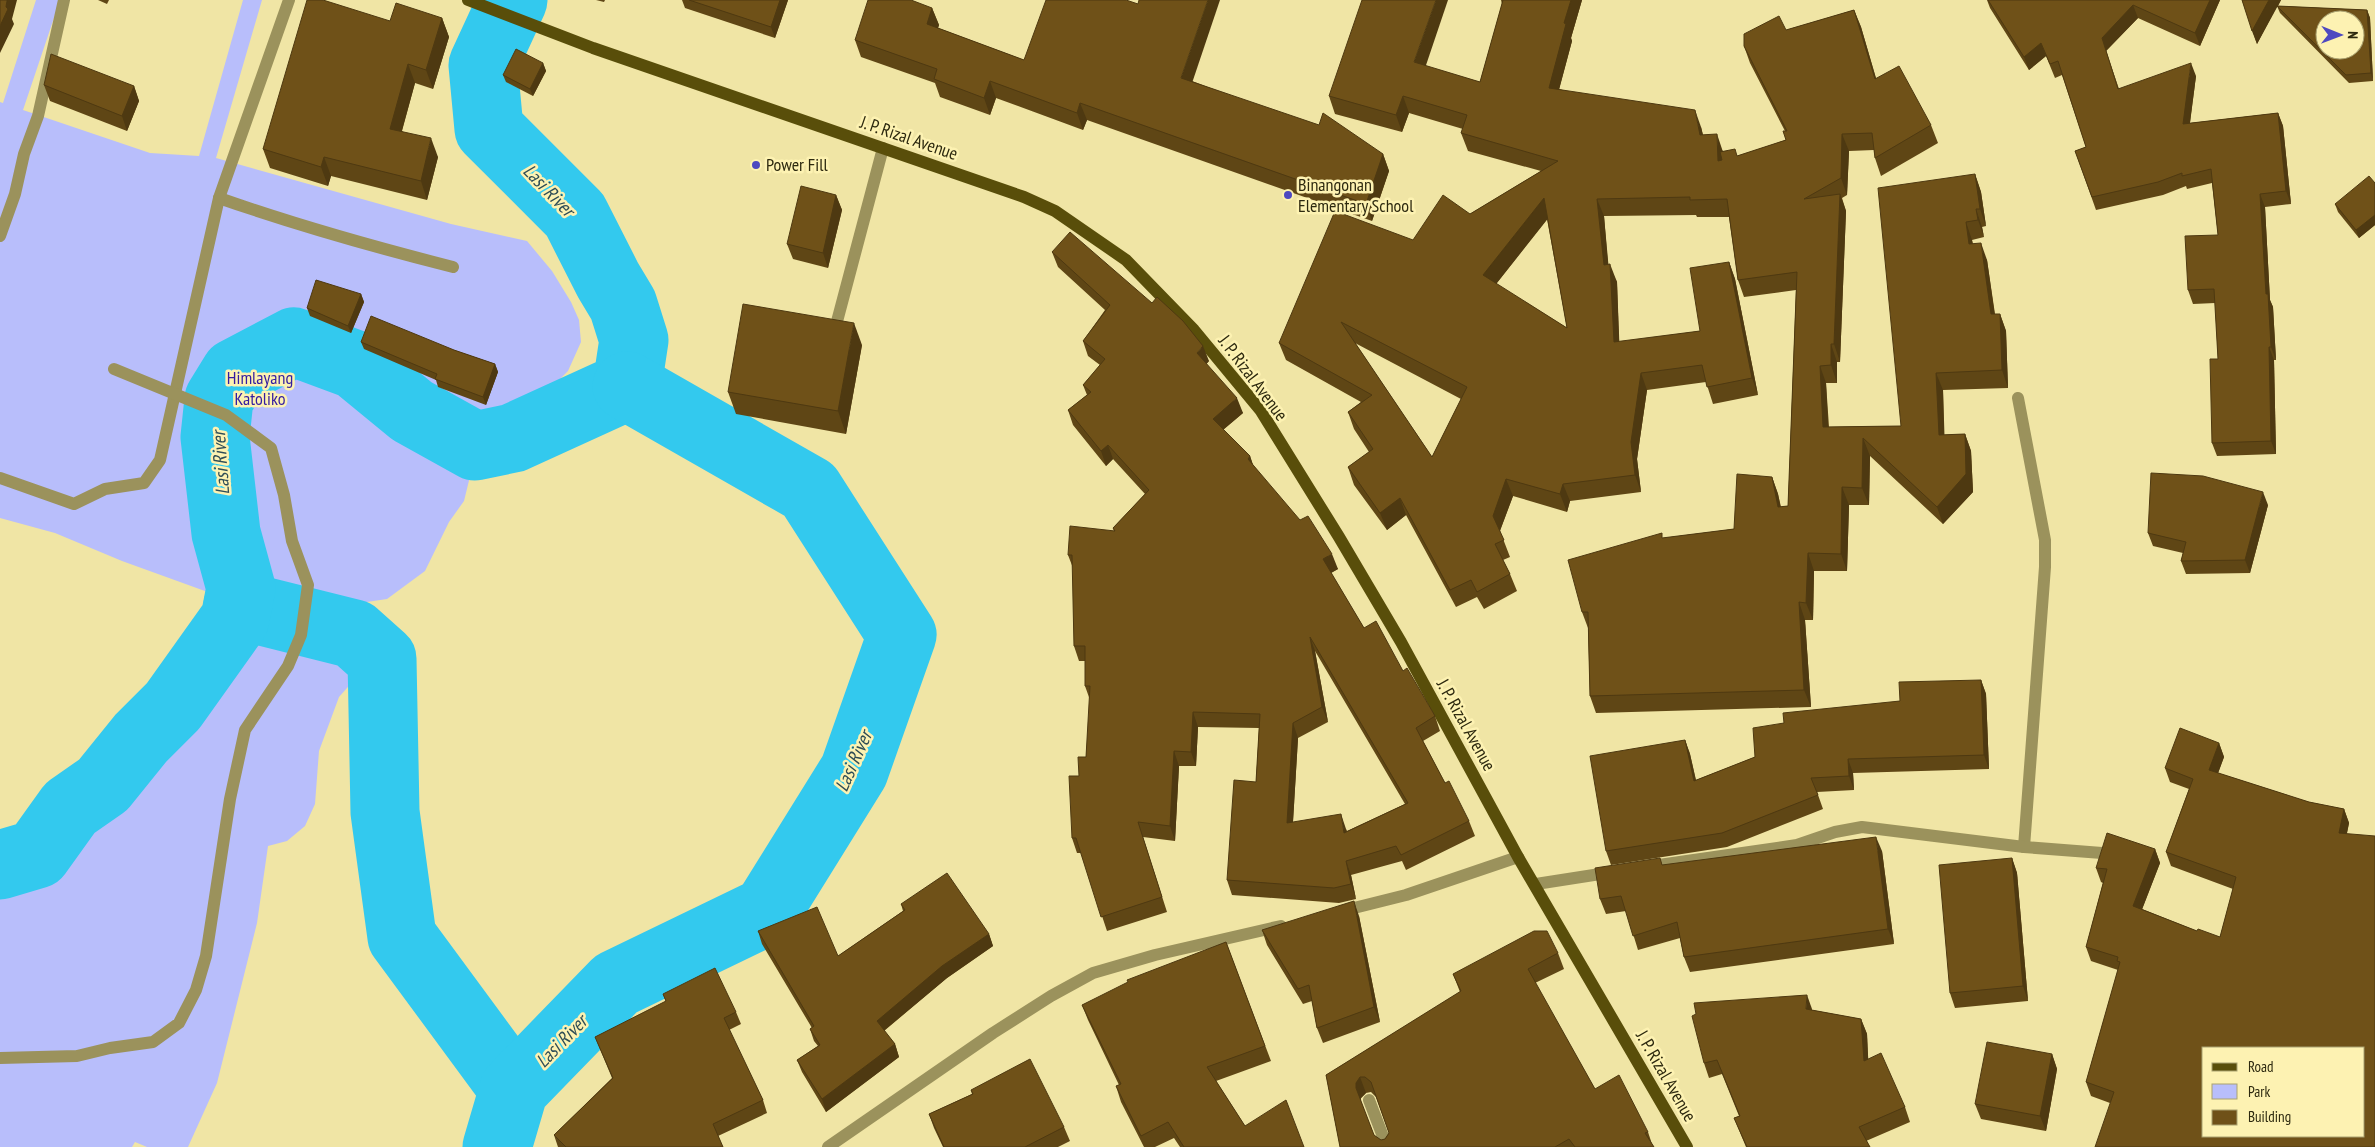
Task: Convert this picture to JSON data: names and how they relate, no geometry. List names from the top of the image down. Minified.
{"streets":{"main road":["J. P. Rizal Avenue"]},"water":["Lasi River"],"parks":["Himlayang Katoliko"],"places":["Power Fill","Binangonan Elementary School"],"legend":["Road","Park","Building"],"north":"right"}
